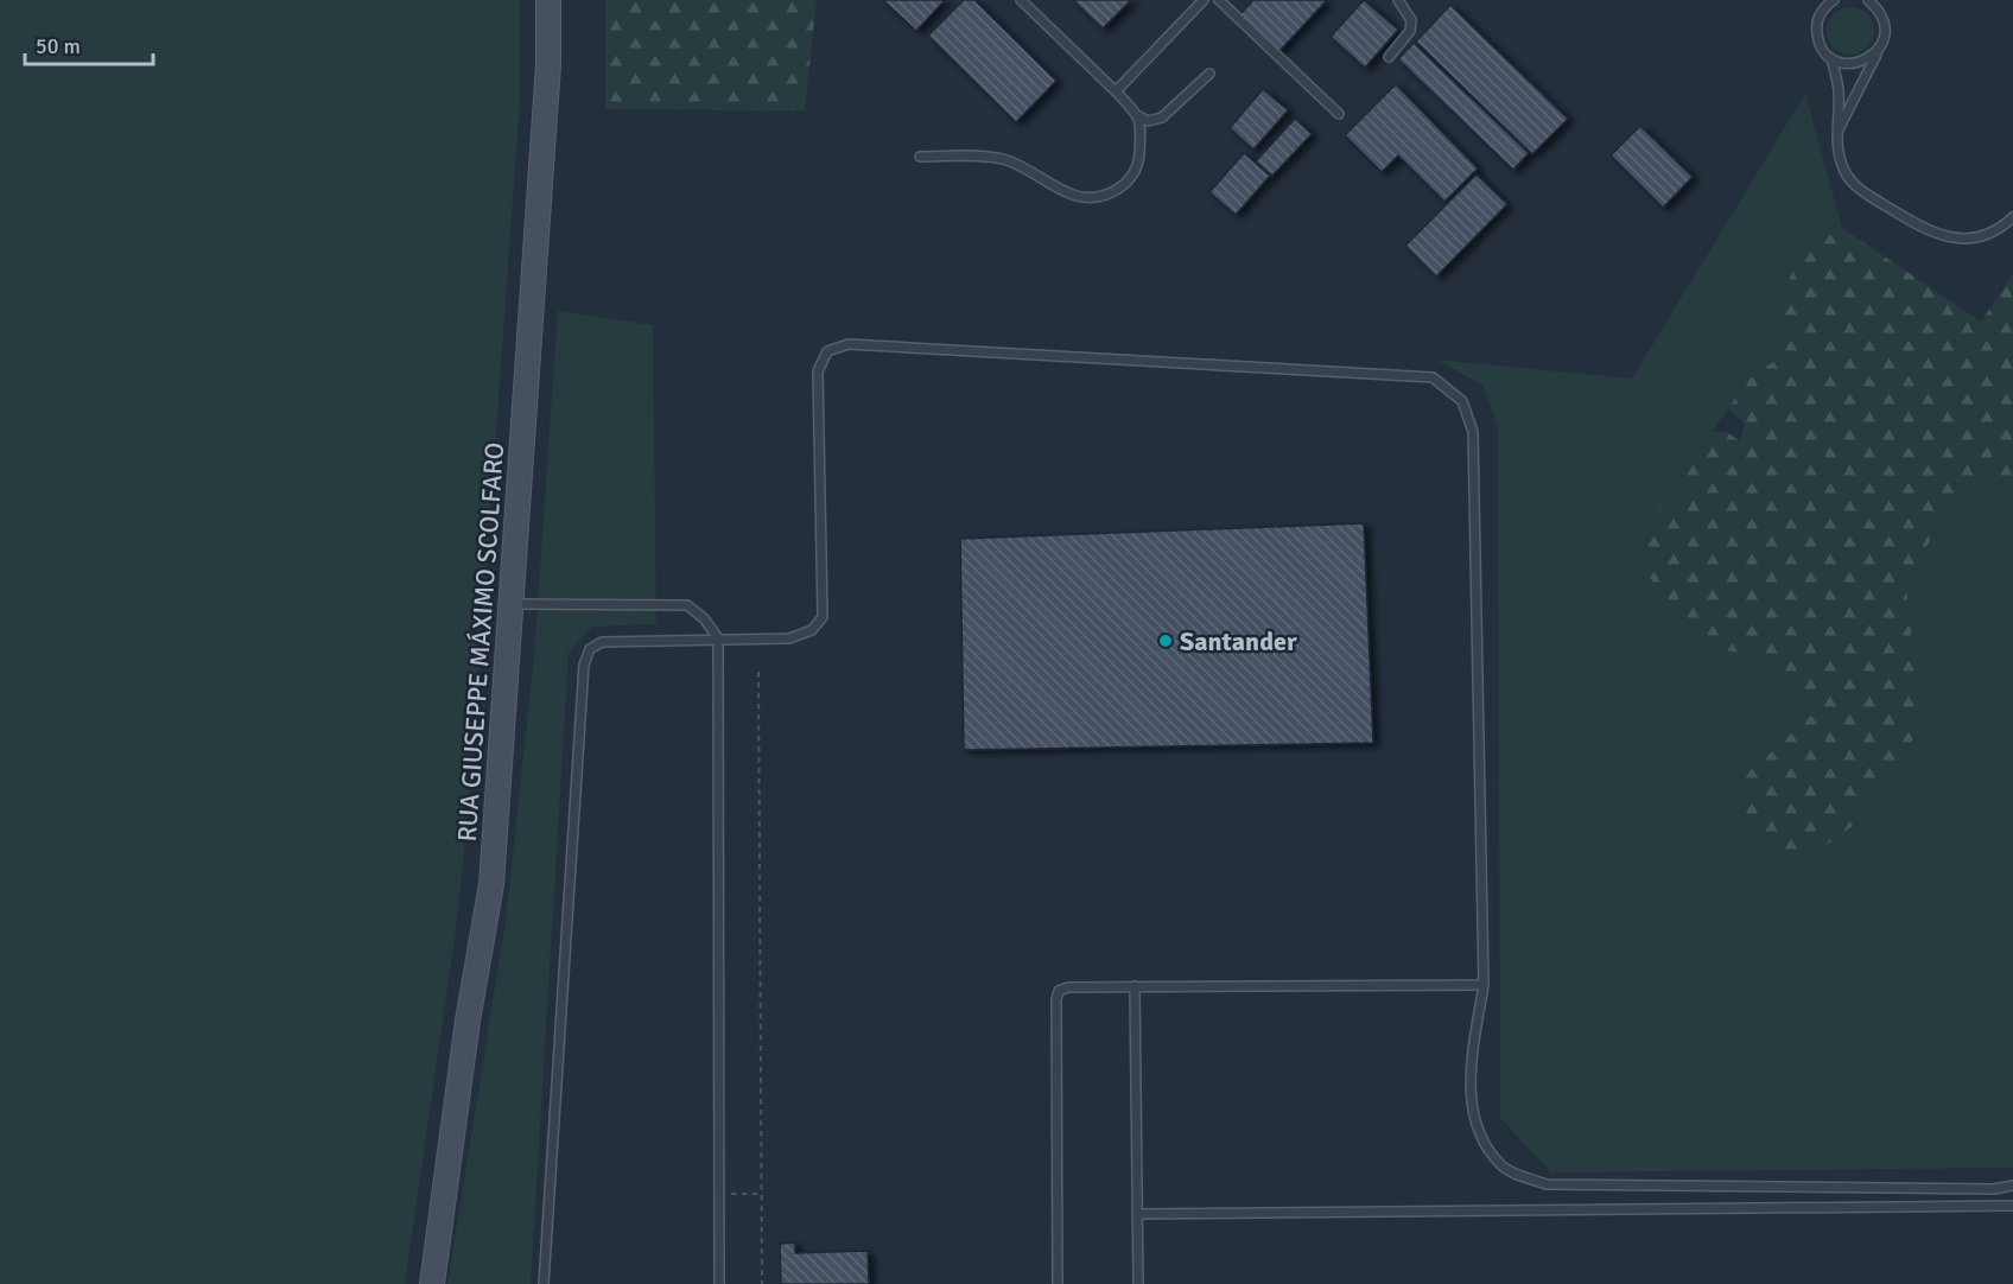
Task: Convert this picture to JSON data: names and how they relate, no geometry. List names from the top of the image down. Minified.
{"streets":{"main road":["RUA GIUSEPPE MÁXIMO SCOLFARO"]},"places":["Santander"],"scale_bar":"50 m"}
